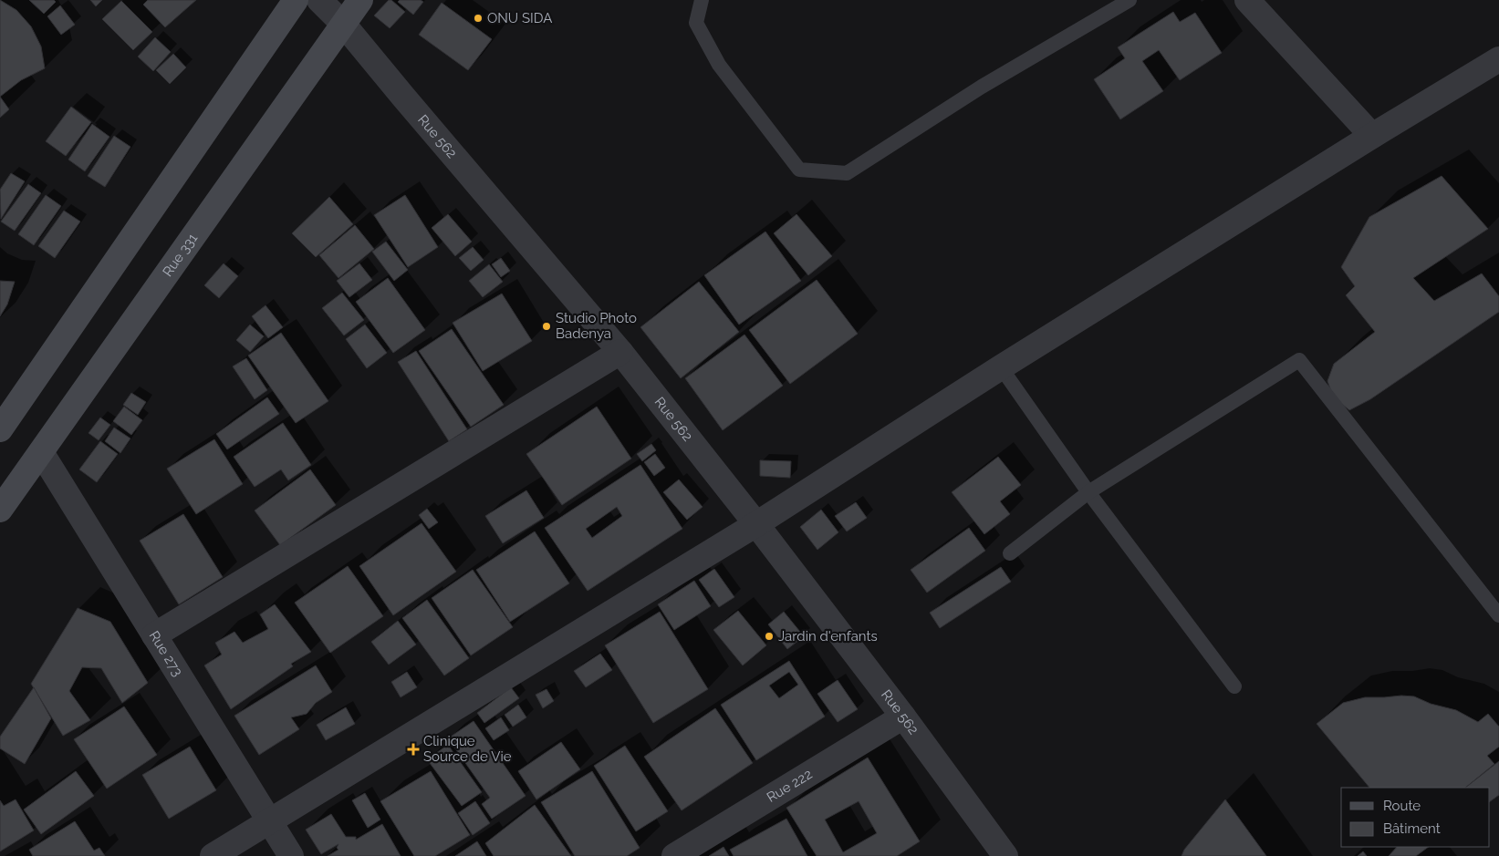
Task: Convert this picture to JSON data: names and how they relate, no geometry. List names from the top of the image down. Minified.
{"streets":{"street":["Rue 562","Rue 331","Rue 273","Rue 222"]},"crossings":[["Rue 562","Rue 331"],["Rue 562","Rue 222"],["Rue 331","Rue 273"]],"places":{"other":["ONU SIDA","Studio Photo Badenya","Jardin d'enfants"],"health":["Clinique Source de Vie"]},"legend":["Route","Bâtiment"]}
